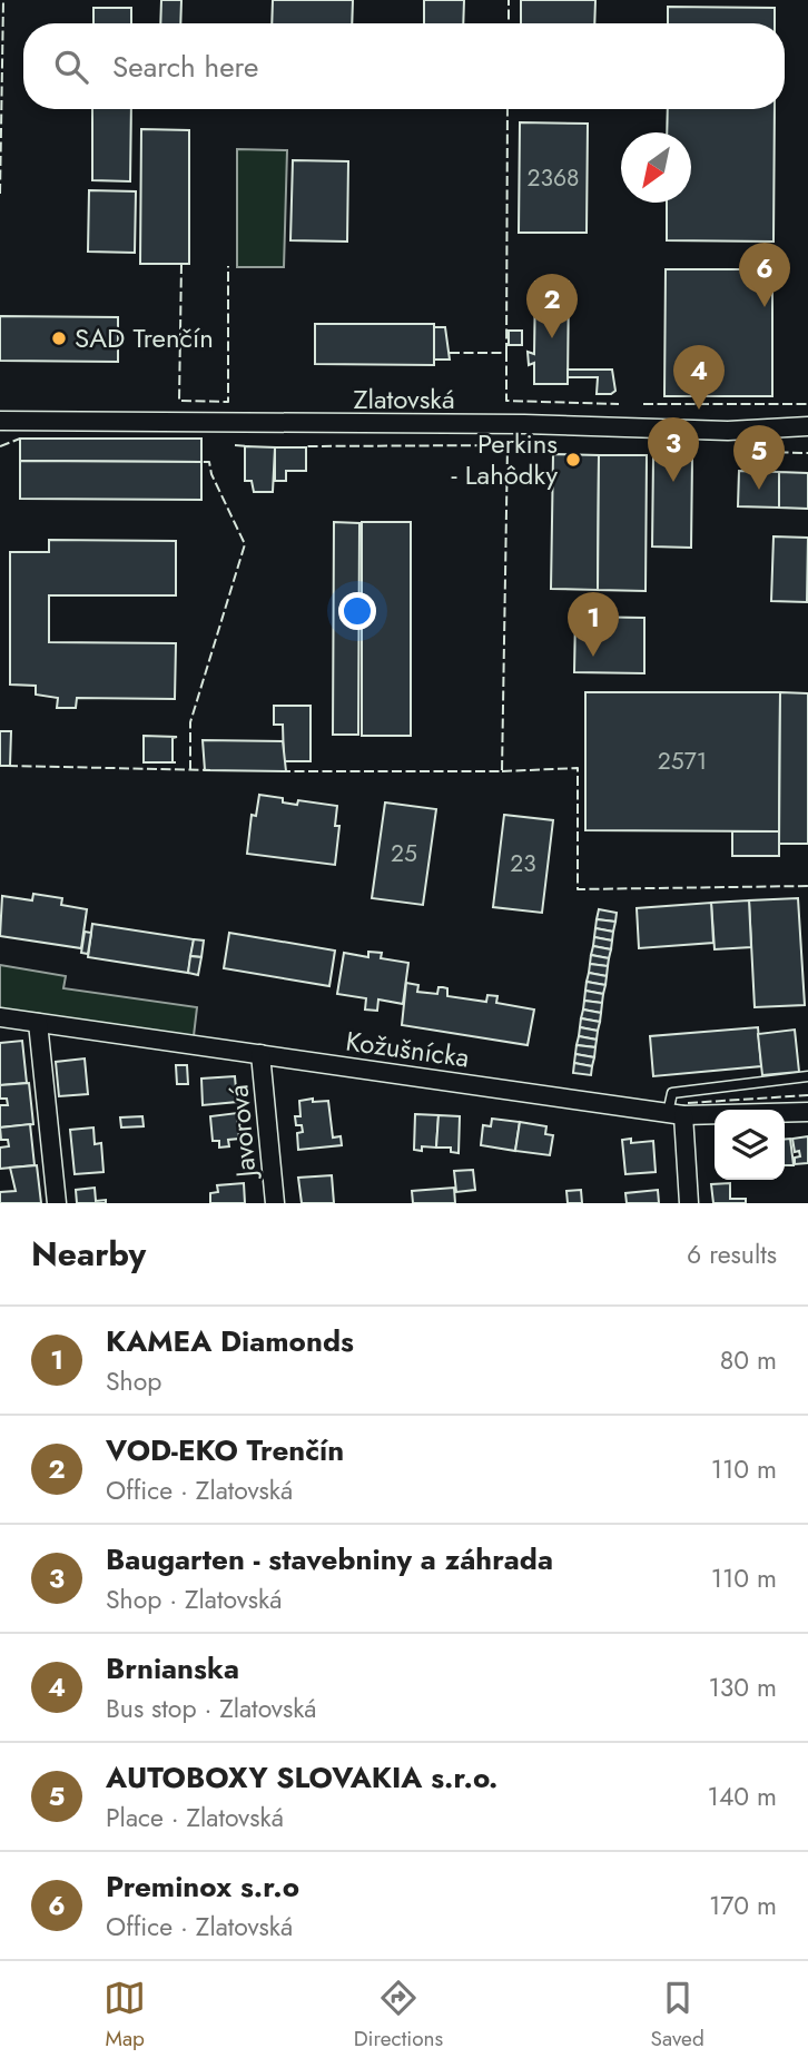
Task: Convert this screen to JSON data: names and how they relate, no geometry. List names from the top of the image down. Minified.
{"streets":{"street":["Zlatovská","Kožušnícka","Javorová"]},"crossings":[["Kožušnícka","Javorová"]],"places":["SAD Trenčín","Perkins - Lahôdky"],"house_numbers":["2368","2571","25","23"],"north":"bottom left","page":{"search":"Search here","pins":["6","2","4","3","5","1"],"heading":["Nearby","6 results"],"list":[{"mark":"1","name":"KAMEA Diamonds","note":"Shop","value":"80 m"},{"mark":"2","name":"VOD-EKO Trenčín","note":"Office · Zlatovská","value":"110 m"},{"mark":"3","name":"Baugarten - stavebniny a záhrada","note":"Shop · Zlatovská","value":"110 m"},{"mark":"4","name":"Brnianska","note":"Bus stop · Zlatovská","value":"130 m"},{"mark":"5","name":"AUTOBOXY SLOVAKIA s.r.o.","note":"Place · Zlatovská","value":"140 m"},{"mark":"6","name":"Preminox s.r.o","note":"Office · Zlatovská","value":"170 m"}],"nav":["Map","Directions","Saved"]}}
